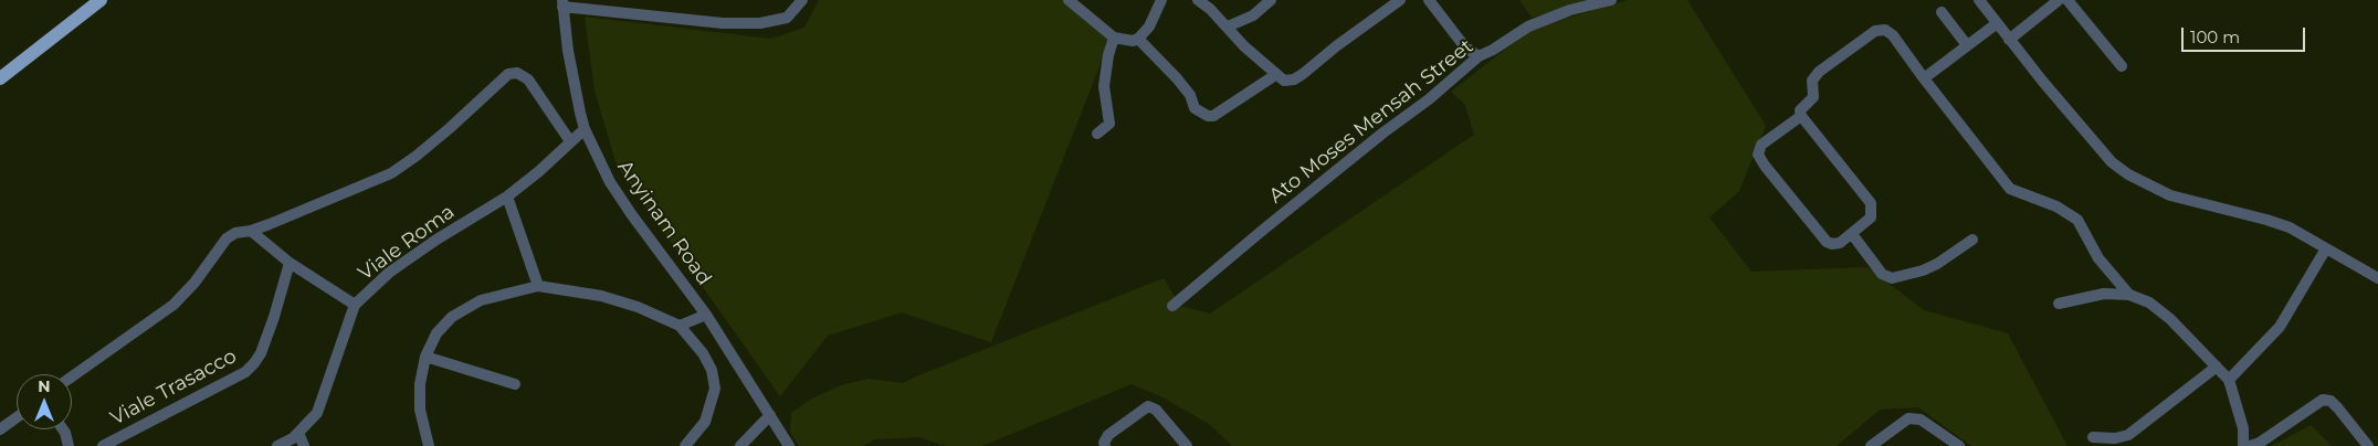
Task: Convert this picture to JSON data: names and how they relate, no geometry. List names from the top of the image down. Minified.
{"streets":{"street":["Ato Moses Mensah Street","Anyinam Road","Viale Roma","Viale Trasacco"]},"crossings":[["Anyinam Road","Viale Roma"]],"scale_bar":"100 m","north":"top"}
